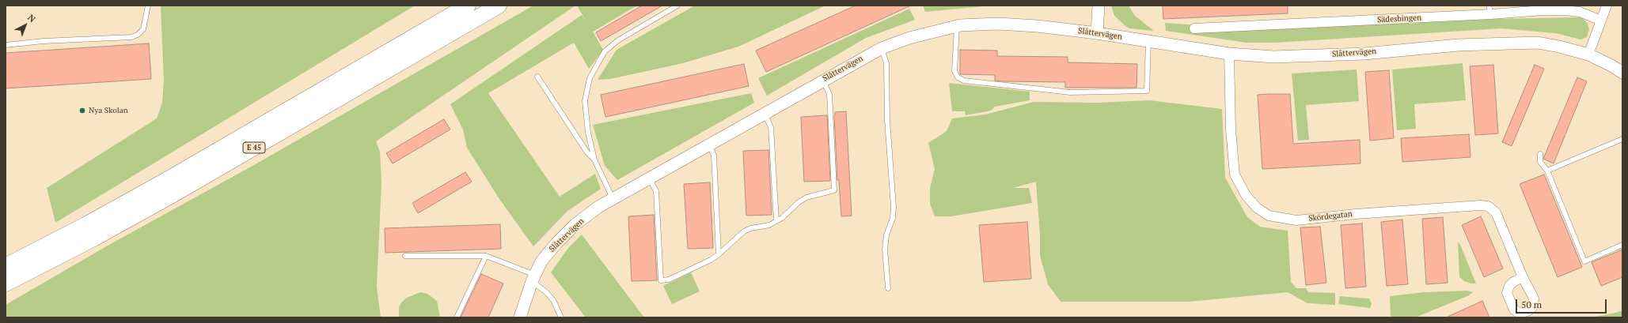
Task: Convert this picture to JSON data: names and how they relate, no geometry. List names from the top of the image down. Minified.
{"streets":{"highway":["E 45"],"street":["Sädesbingen","Slåttervägen","Skördegatan"]},"crossings":[["Slåttervägen","Skördegatan"]],"places":["Nya Skolan"],"scale_bar":"50 m","north":"top right"}
